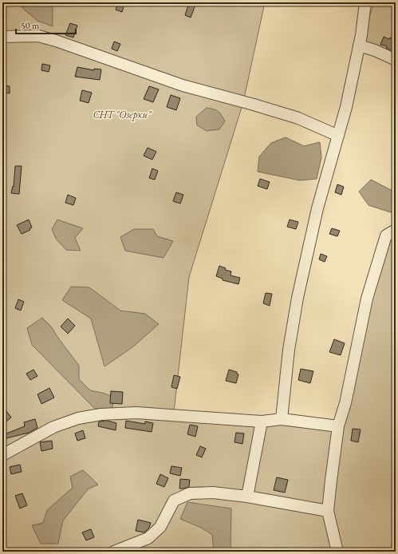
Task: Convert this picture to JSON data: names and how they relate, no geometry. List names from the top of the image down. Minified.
{"parks":["СНТ \"Озерки\""],"scale_bar":"50 m"}
